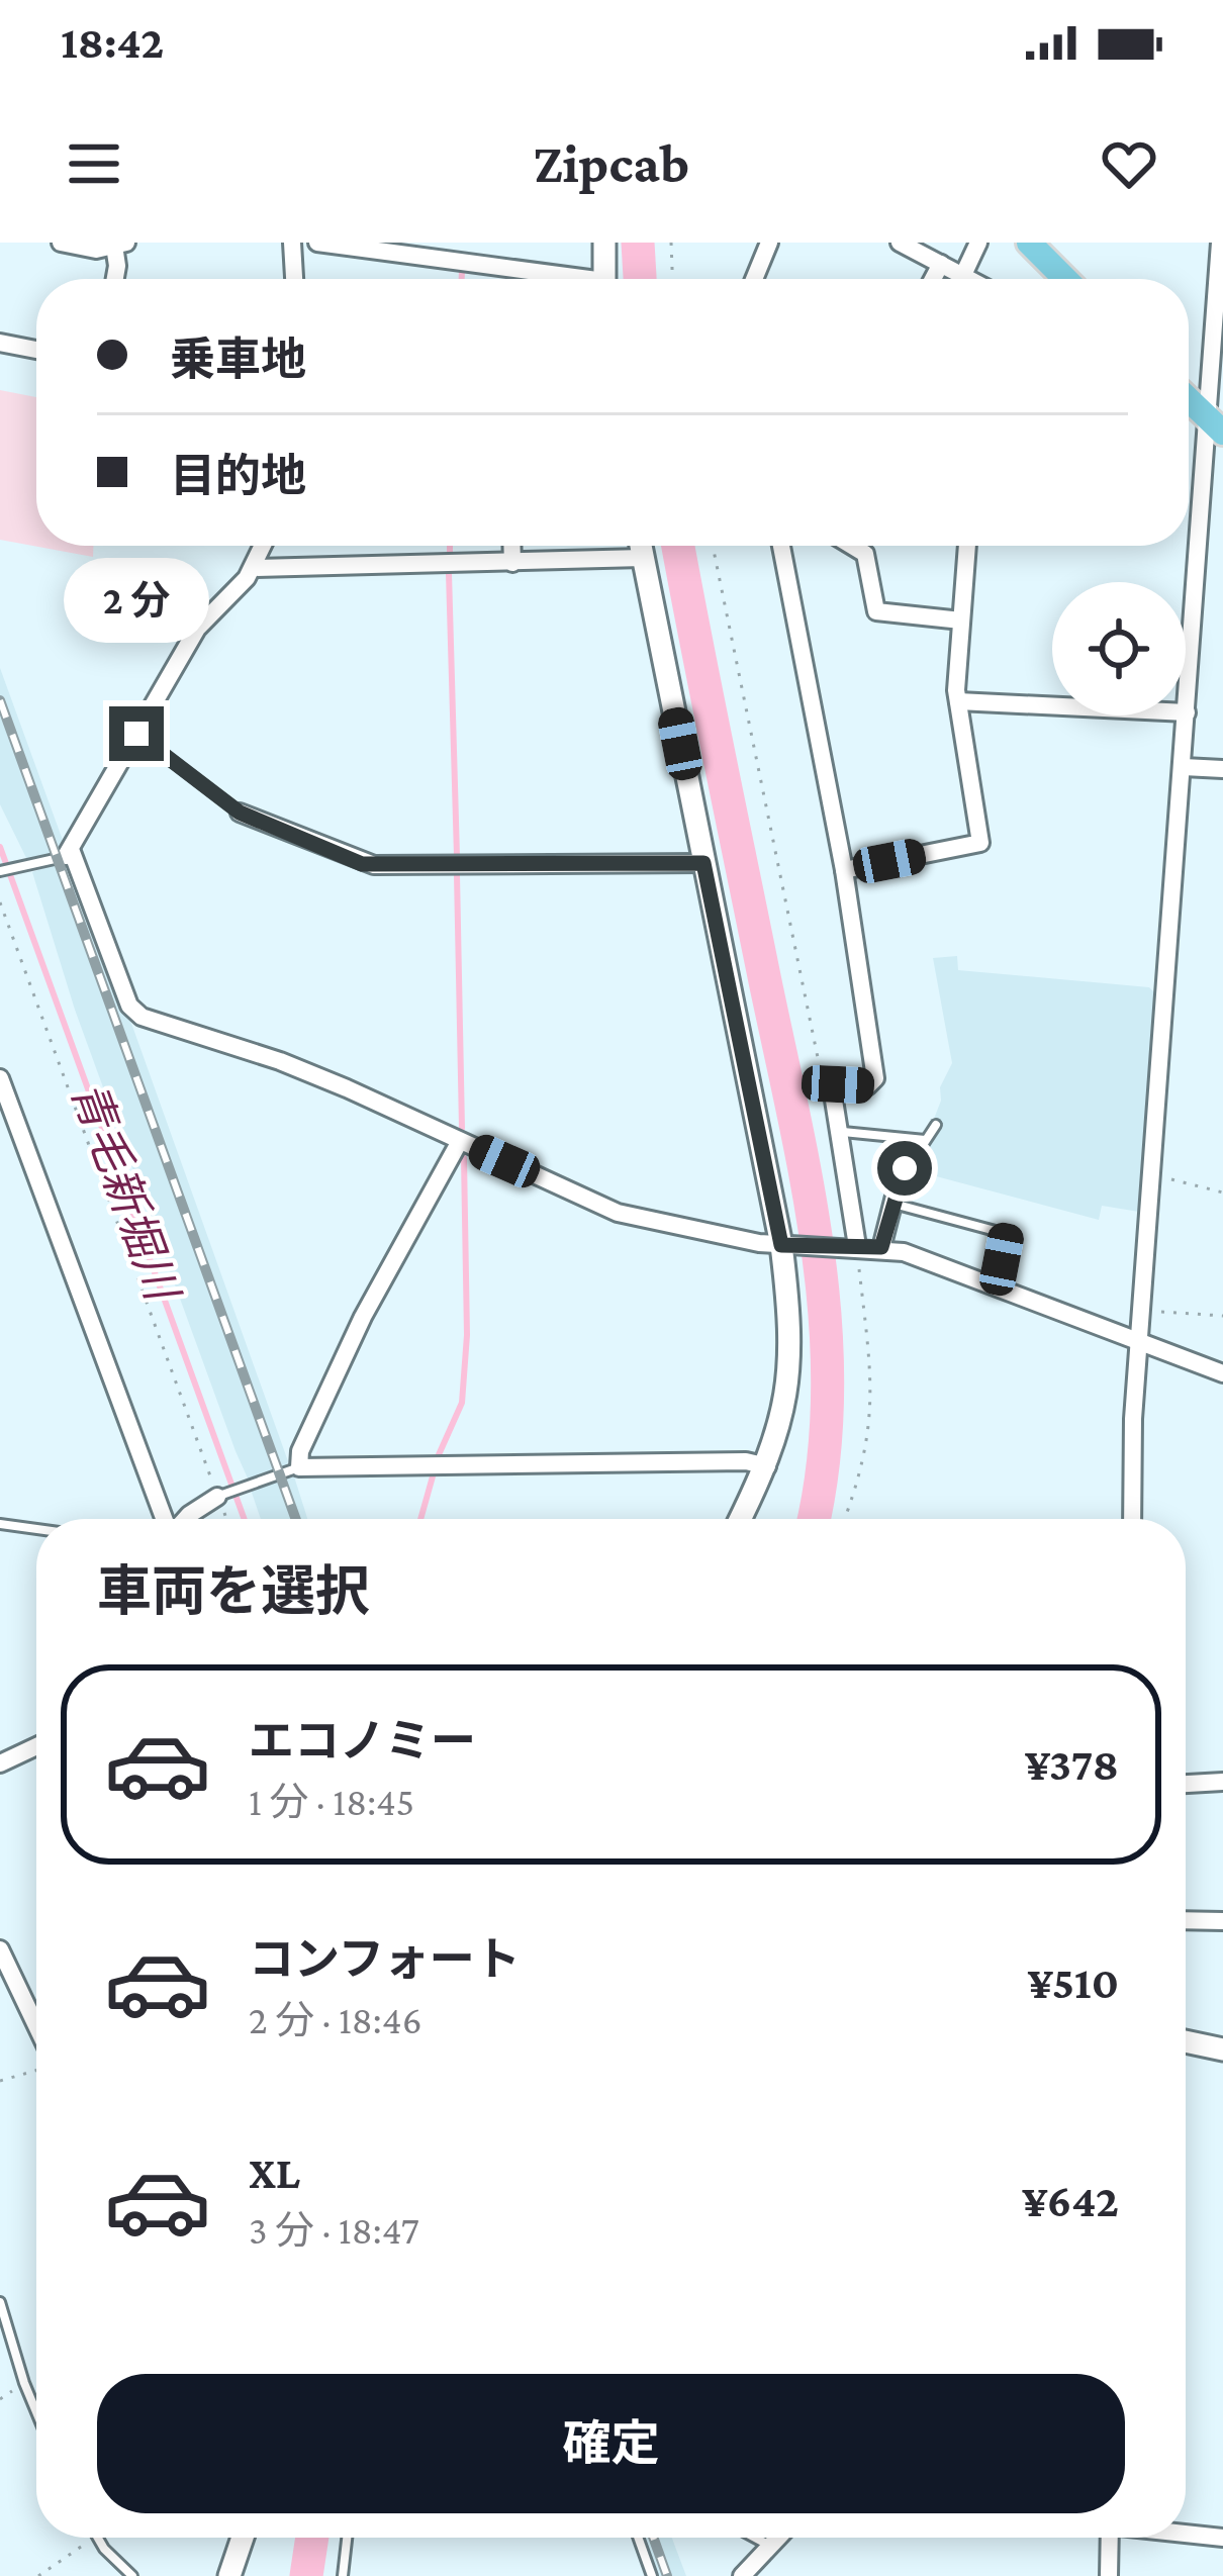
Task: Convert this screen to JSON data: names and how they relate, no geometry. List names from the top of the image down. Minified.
{"water":["青毛新堀川"],"page":{"status":"18:42","header":"Zipcab","banner":["乗車地","目的地"],"bubble":"2 分","heading":"車両を選択","list":[{"name":"エコノミー","note":"1 分 · 18:45","value":"¥378"},{"name":"コンフォート","note":"2 分 · 18:46","value":"¥510"},{"name":"XL","note":"3 分 · 18:47","value":"¥642"}],"buttons":"確定"}}
